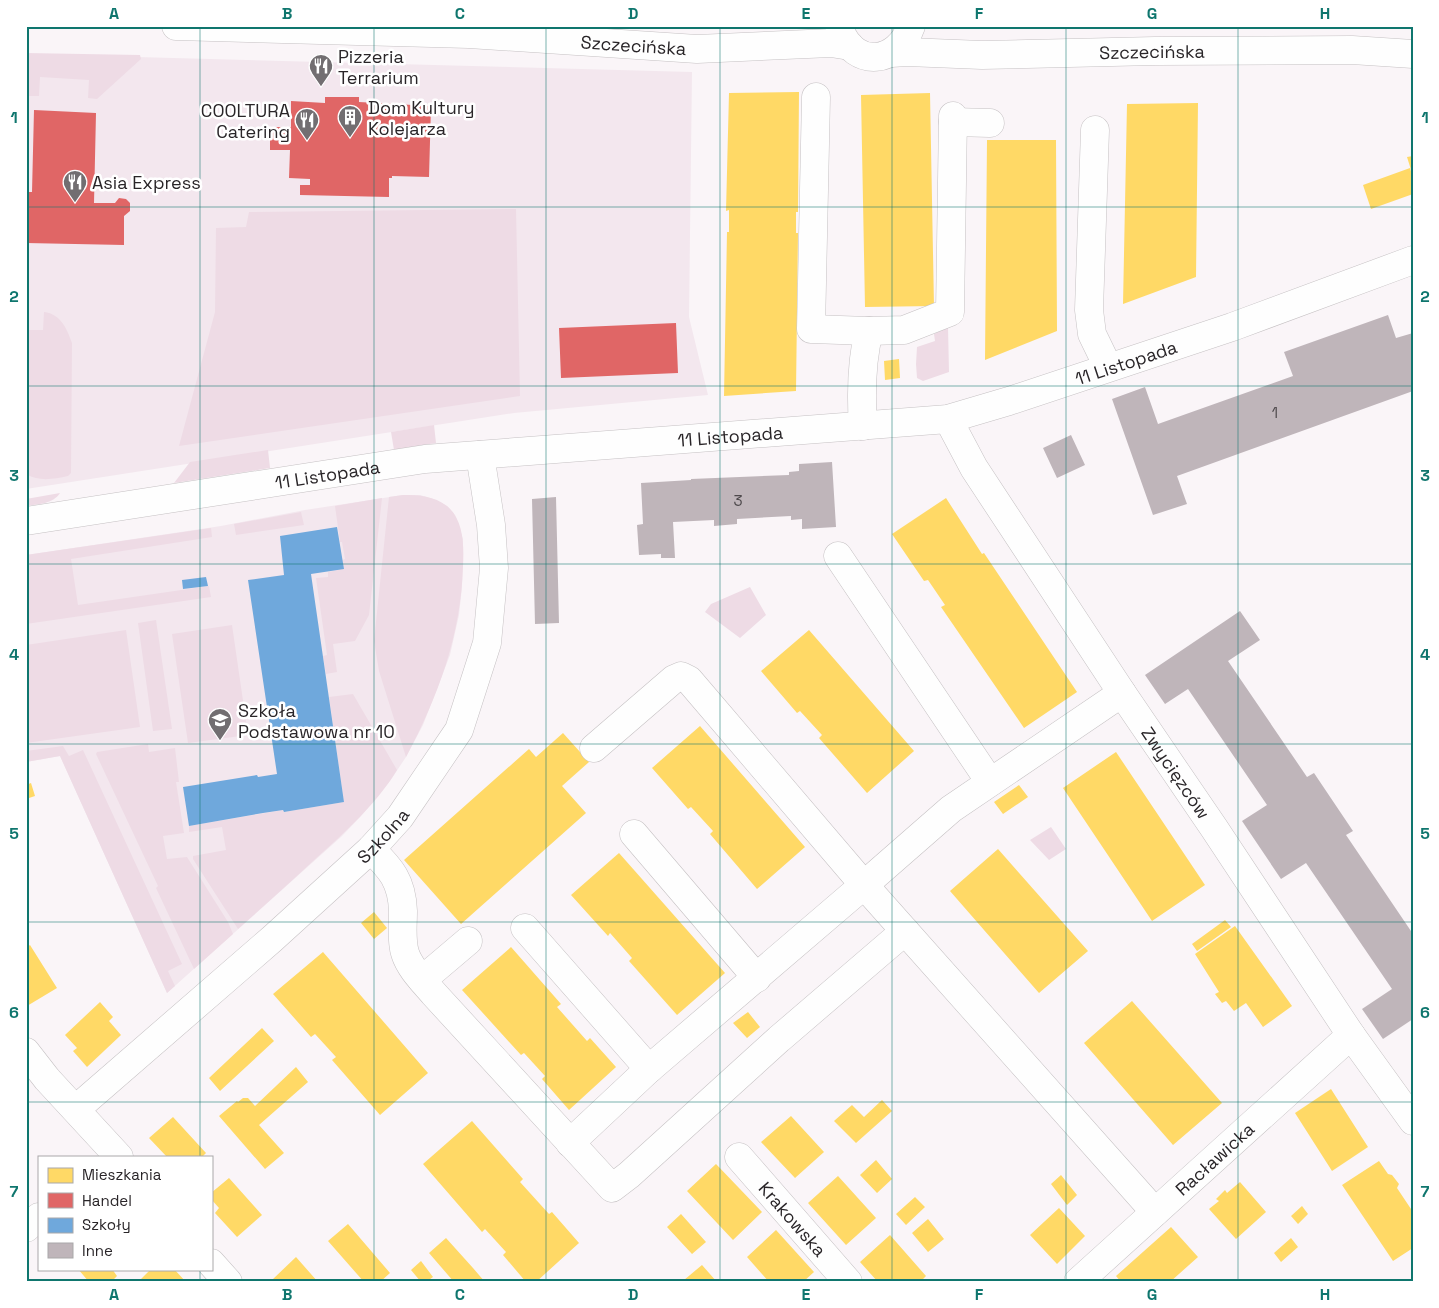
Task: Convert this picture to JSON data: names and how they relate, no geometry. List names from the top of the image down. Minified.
{"streets":{"street":["Szczecińska","11 Listopada","Zwycięzców","Szkolna","Racławicka","Krakowska"]},"crossings":[["11 Listopada","Zwycięzców"],["11 Listopada","Szkolna"],["Zwycięzców","Racławicka"]],"places":{"restaurant":["Pizzeria Terrarium","COOLTURA Catering","Asia Express"],"building":["Dom Kultury Kolejarza"],"school or university":["Szkoła Podstawowa nr 10"]},"house_numbers":["1","3"],"legend":["Mieszkania","Handel","Szkoły","Inne"],"grid":{"columns":["A","B","C","D","E","F","G","H"],"rows":["1","2","3","4","5","6","7"]}}
